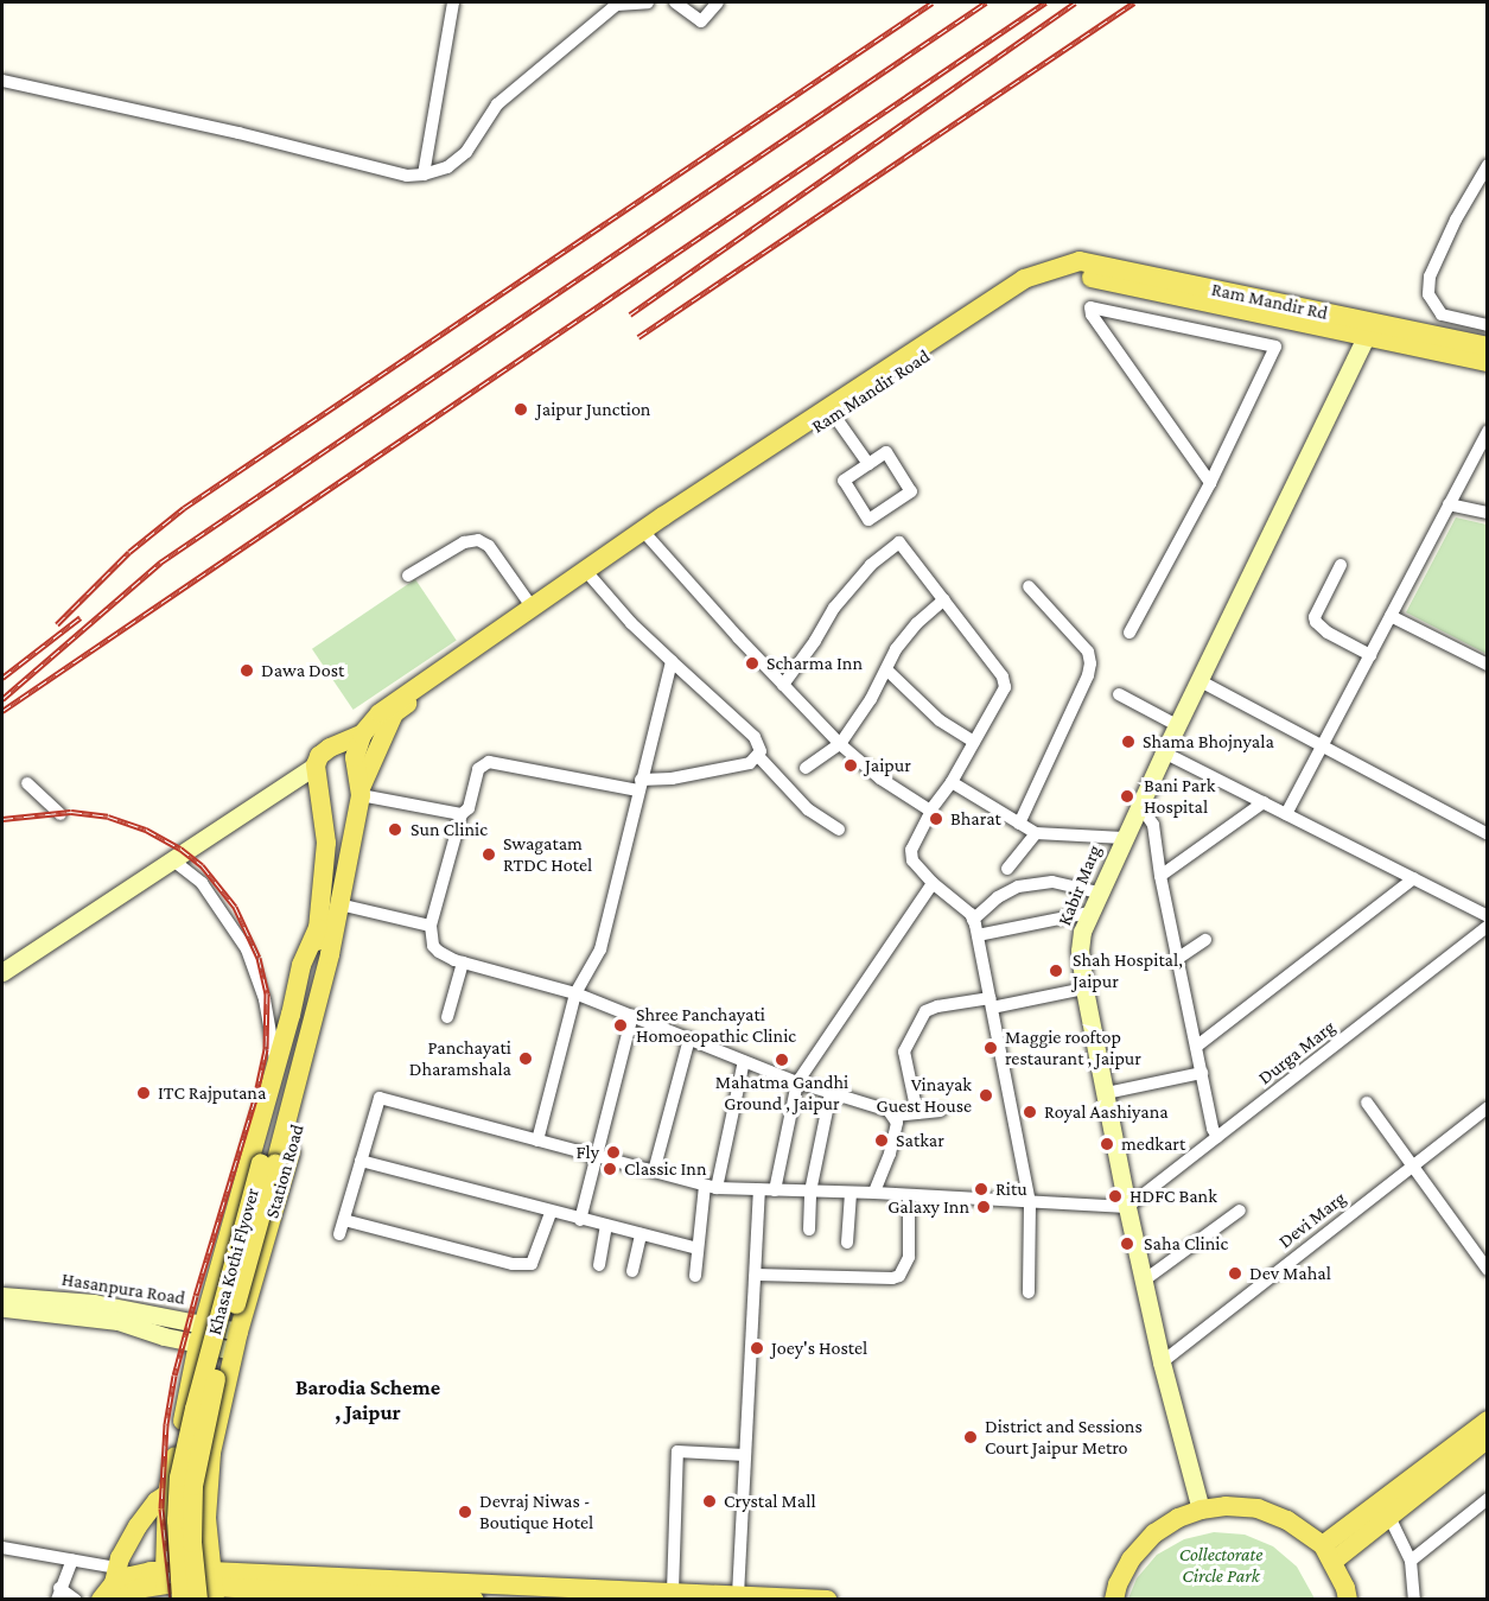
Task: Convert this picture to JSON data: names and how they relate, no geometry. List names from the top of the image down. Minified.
{"streets":{"main road":["Ram Mandir Rd","Ram Mandir Road","Station Road","Khasa Kothi Flyover"],"street":["Kabir Marg","Durga Marg","Devi Marg","Hasanpura Road"]},"crossings":[["Ram Mandir Rd","Ram Mandir Road"],["Ram Mandir Rd","Kabir Marg"],["Ram Mandir Road","Station Road"],["Kabir Marg","Durga Marg"],["Kabir Marg","Devi Marg"],["Station Road","Khasa Kothi Flyover"]],"districts":["Barodia Scheme , Jaipur"],"parks":["Collectorate Circle Park"],"places":["Jaipur Junction","Scharma Inn","Dawa Dost","Shama Bhojnyala","Jaipur","Bani Park Hospital","Bharat","Sun Clinic","Swagatam RTDC Hotel","Shah Hospital, Jaipur","Shree Panchayati Homoeopathic Clinic","Maggie rooftop restaurant , Jaipur","Panchayati Dharamshala","Mahatma Gandhi Ground , Jaipur","ITC Rajputana","Vinayak Guest House","Royal Aashiyana","Satkar","medkart","Fly","Classic Inn","Ritu","HDFC Bank","Galaxy Inn","Saha Clinic","Dev Mahal","Joey's Hostel","District and Sessions Court Jaipur Metro","Crystal Mall","Devraj Niwas - Boutique Hotel"]}
